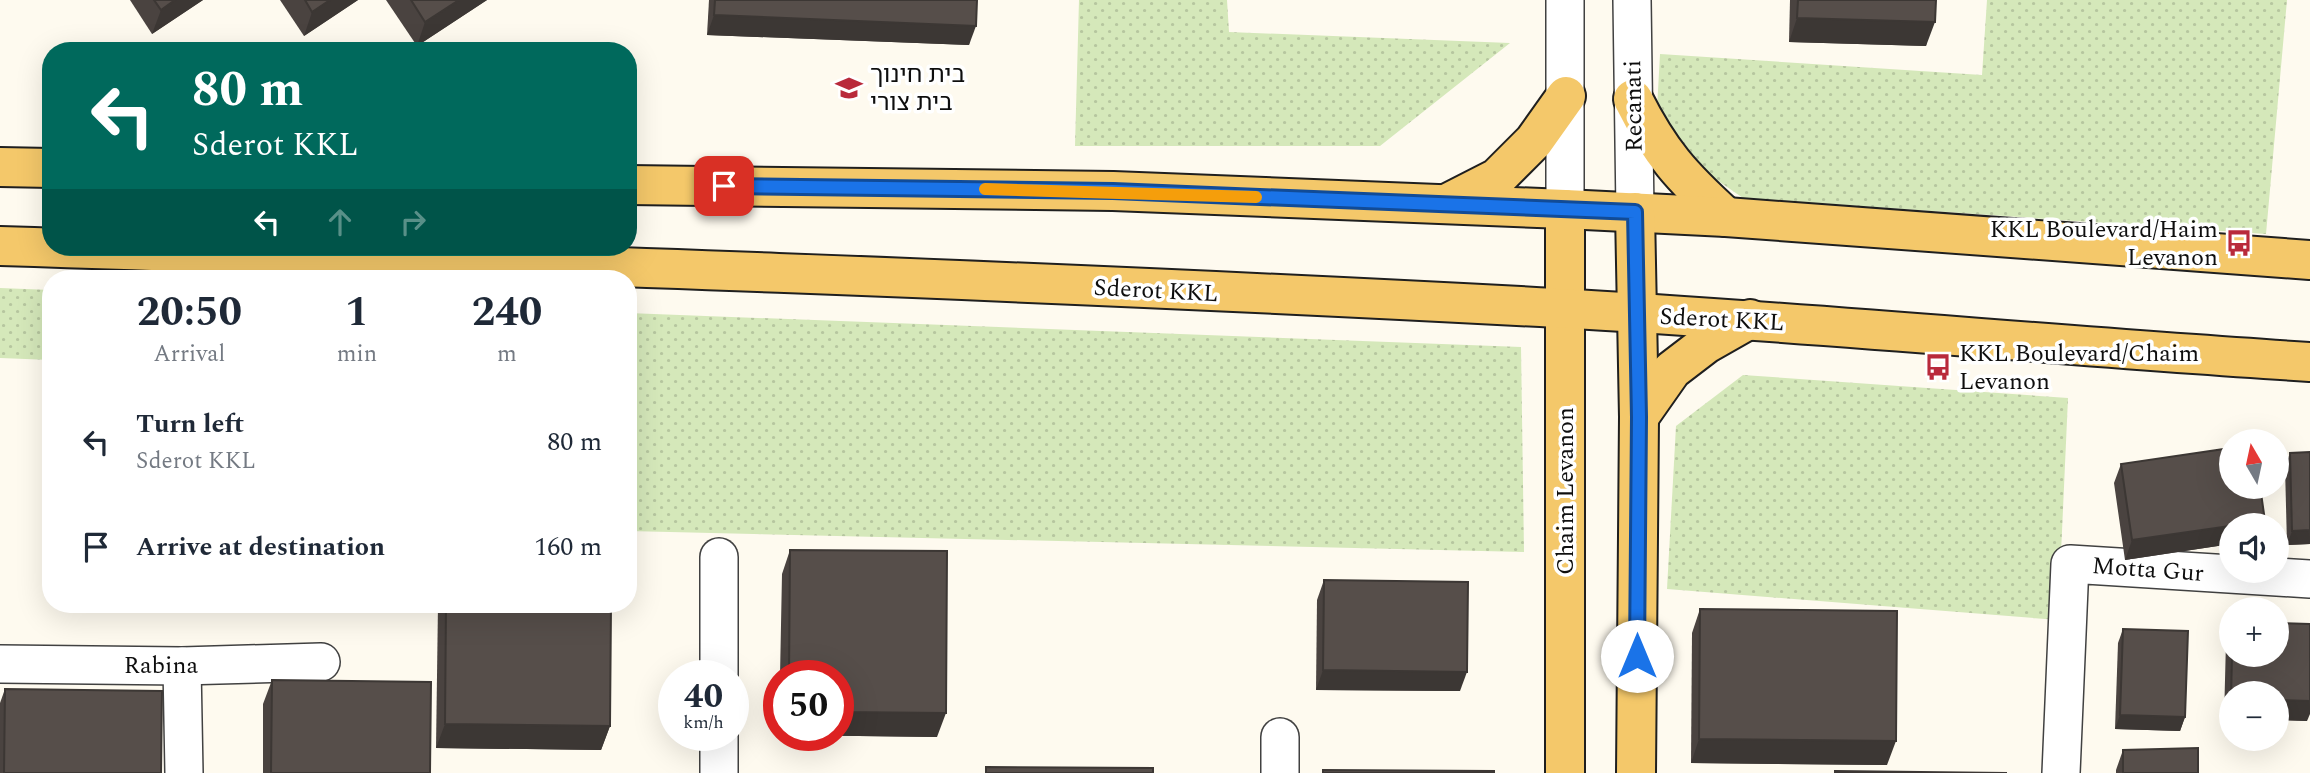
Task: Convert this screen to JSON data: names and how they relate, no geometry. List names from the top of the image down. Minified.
{"streets":{"main road":["Sderot KKL","Chaim Levanon"],"street":["Recanati","Motta Gur","Rabina"]},"crossings":[["Sderot KKL","Chaim Levanon"]],"places":{"school or university":["בית חינוך בית צורי"],"bus stop":["KKL Boulevard/Haim Levanon","KKL Boulevard/Chaim Levanon"]},"north":"top","page":{"turn":["80 m","Sderot KKL"],"eta":["20:50","Arrival","1","min","240","m"],"list":[{"name":"Turn left","note":"Sderot KKL","value":"80 m"},{"name":"Arrive at destination","value":"160 m"}],"map_buttons":["+","−"],"speed":"40 km/h","limit":"50"}}
